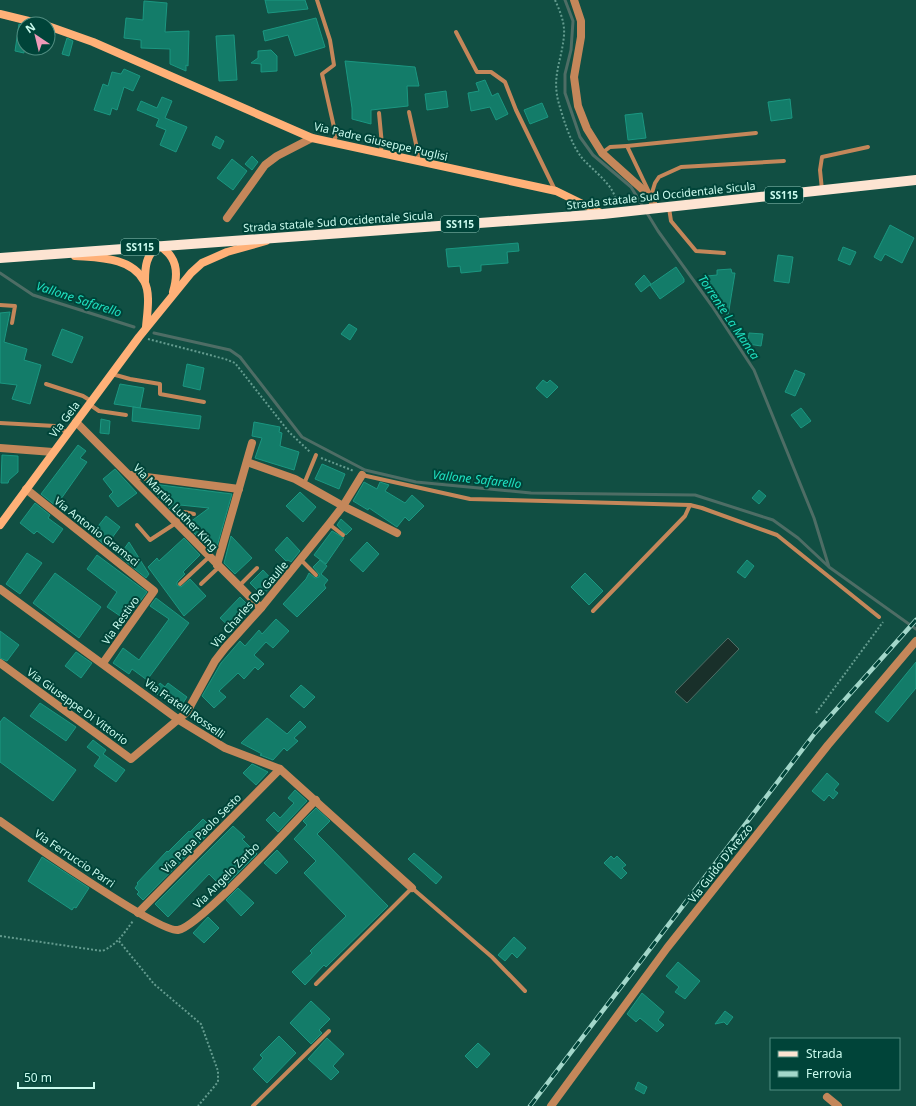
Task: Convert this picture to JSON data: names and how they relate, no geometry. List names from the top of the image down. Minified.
{"streets":{"main road":["Via Padre Giuseppe Puglisi","Strada statale Sud Occidentale Sicula","SS115","Via Gela"],"street":["Via Martin Luther King","Via Antonio Gramsci","Via Charles De Gaulle","Via Restivo","Via Giuseppe Di Vittorio","Via Fratelli Rosselli","Via Papa Paolo Sesto","Via Ferruccio Parri","Via Guido D'Arezzo","Via Angelo Zarbo"]},"crossings":[["Via Padre Giuseppe Puglisi","Strada statale Sud Occidentale Sicula"],["Strada statale Sud Occidentale Sicula","Via Gela"],["Via Gela","Via Martin Luther King"],["Via Gela","Via Antonio Gramsci"],["Via Martin Luther King","Via Charles De Gaulle"],["Via Antonio Gramsci","Via Restivo"],["Via Charles De Gaulle","Via Giuseppe Di Vittorio"],["Via Charles De Gaulle","Via Fratelli Rosselli"],["Via Restivo","Via Fratelli Rosselli"],["Via Giuseppe Di Vittorio","Via Fratelli Rosselli"],["Via Fratelli Rosselli","Via Papa Paolo Sesto"],["Via Fratelli Rosselli","Via Angelo Zarbo"],["Via Papa Paolo Sesto","Via Ferruccio Parri"],["Via Papa Paolo Sesto","Via Angelo Zarbo"],["Via Ferruccio Parri","Via Angelo Zarbo"]],"water":["Vallone Safarello","Torrente La Manca"],"legend":["Strada","Ferrovia"],"scale_bar":"50 m","north":"top left"}
